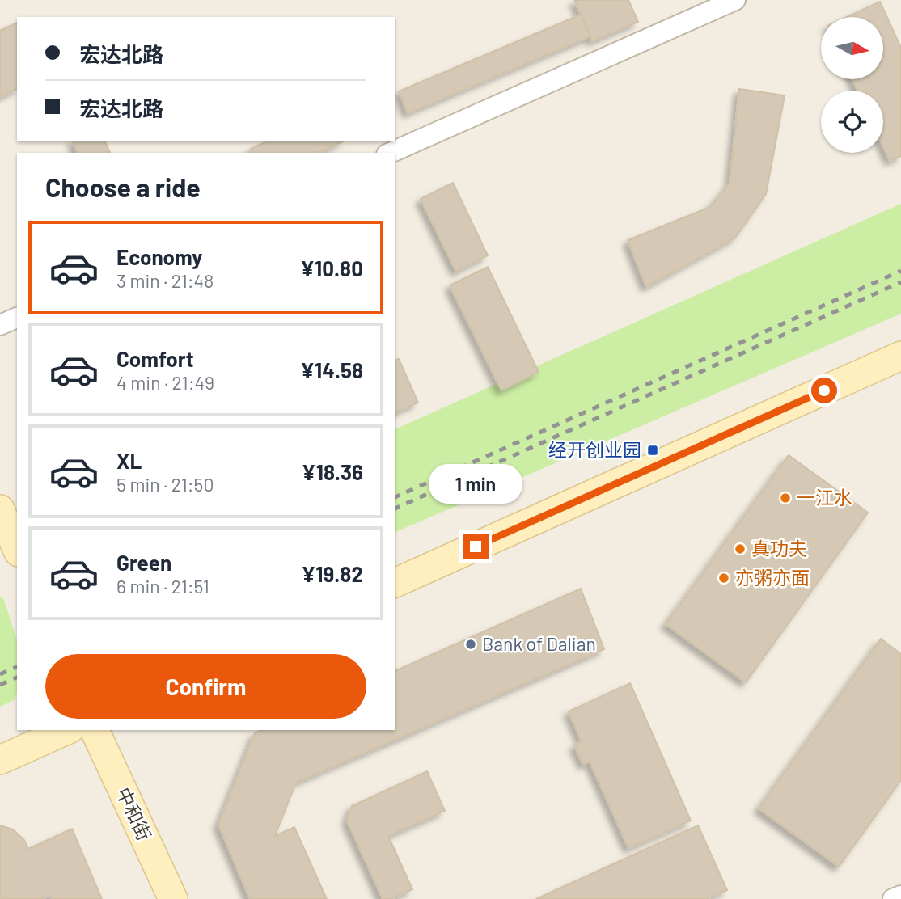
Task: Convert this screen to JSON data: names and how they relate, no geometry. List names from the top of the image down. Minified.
{"streets":{"street":["中和街"]},"places":{"transit":["经开创业园"],"other":["一江水","真功夫","亦粥亦面","Bank of Dalian"]},"north":"right","page":{"banner":["宏达北路","宏达北路"],"heading":"Choose a ride","list":[{"name":"Economy","note":"3 min · 21:48","value":"¥10.80"},{"name":"Comfort","note":"4 min · 21:49","value":"¥14.58"},{"name":"XL","note":"5 min · 21:50","value":"¥18.36"},{"name":"Green","note":"6 min · 21:51","value":"¥19.82"}],"bubble":"1 min","buttons":"Confirm"}}
